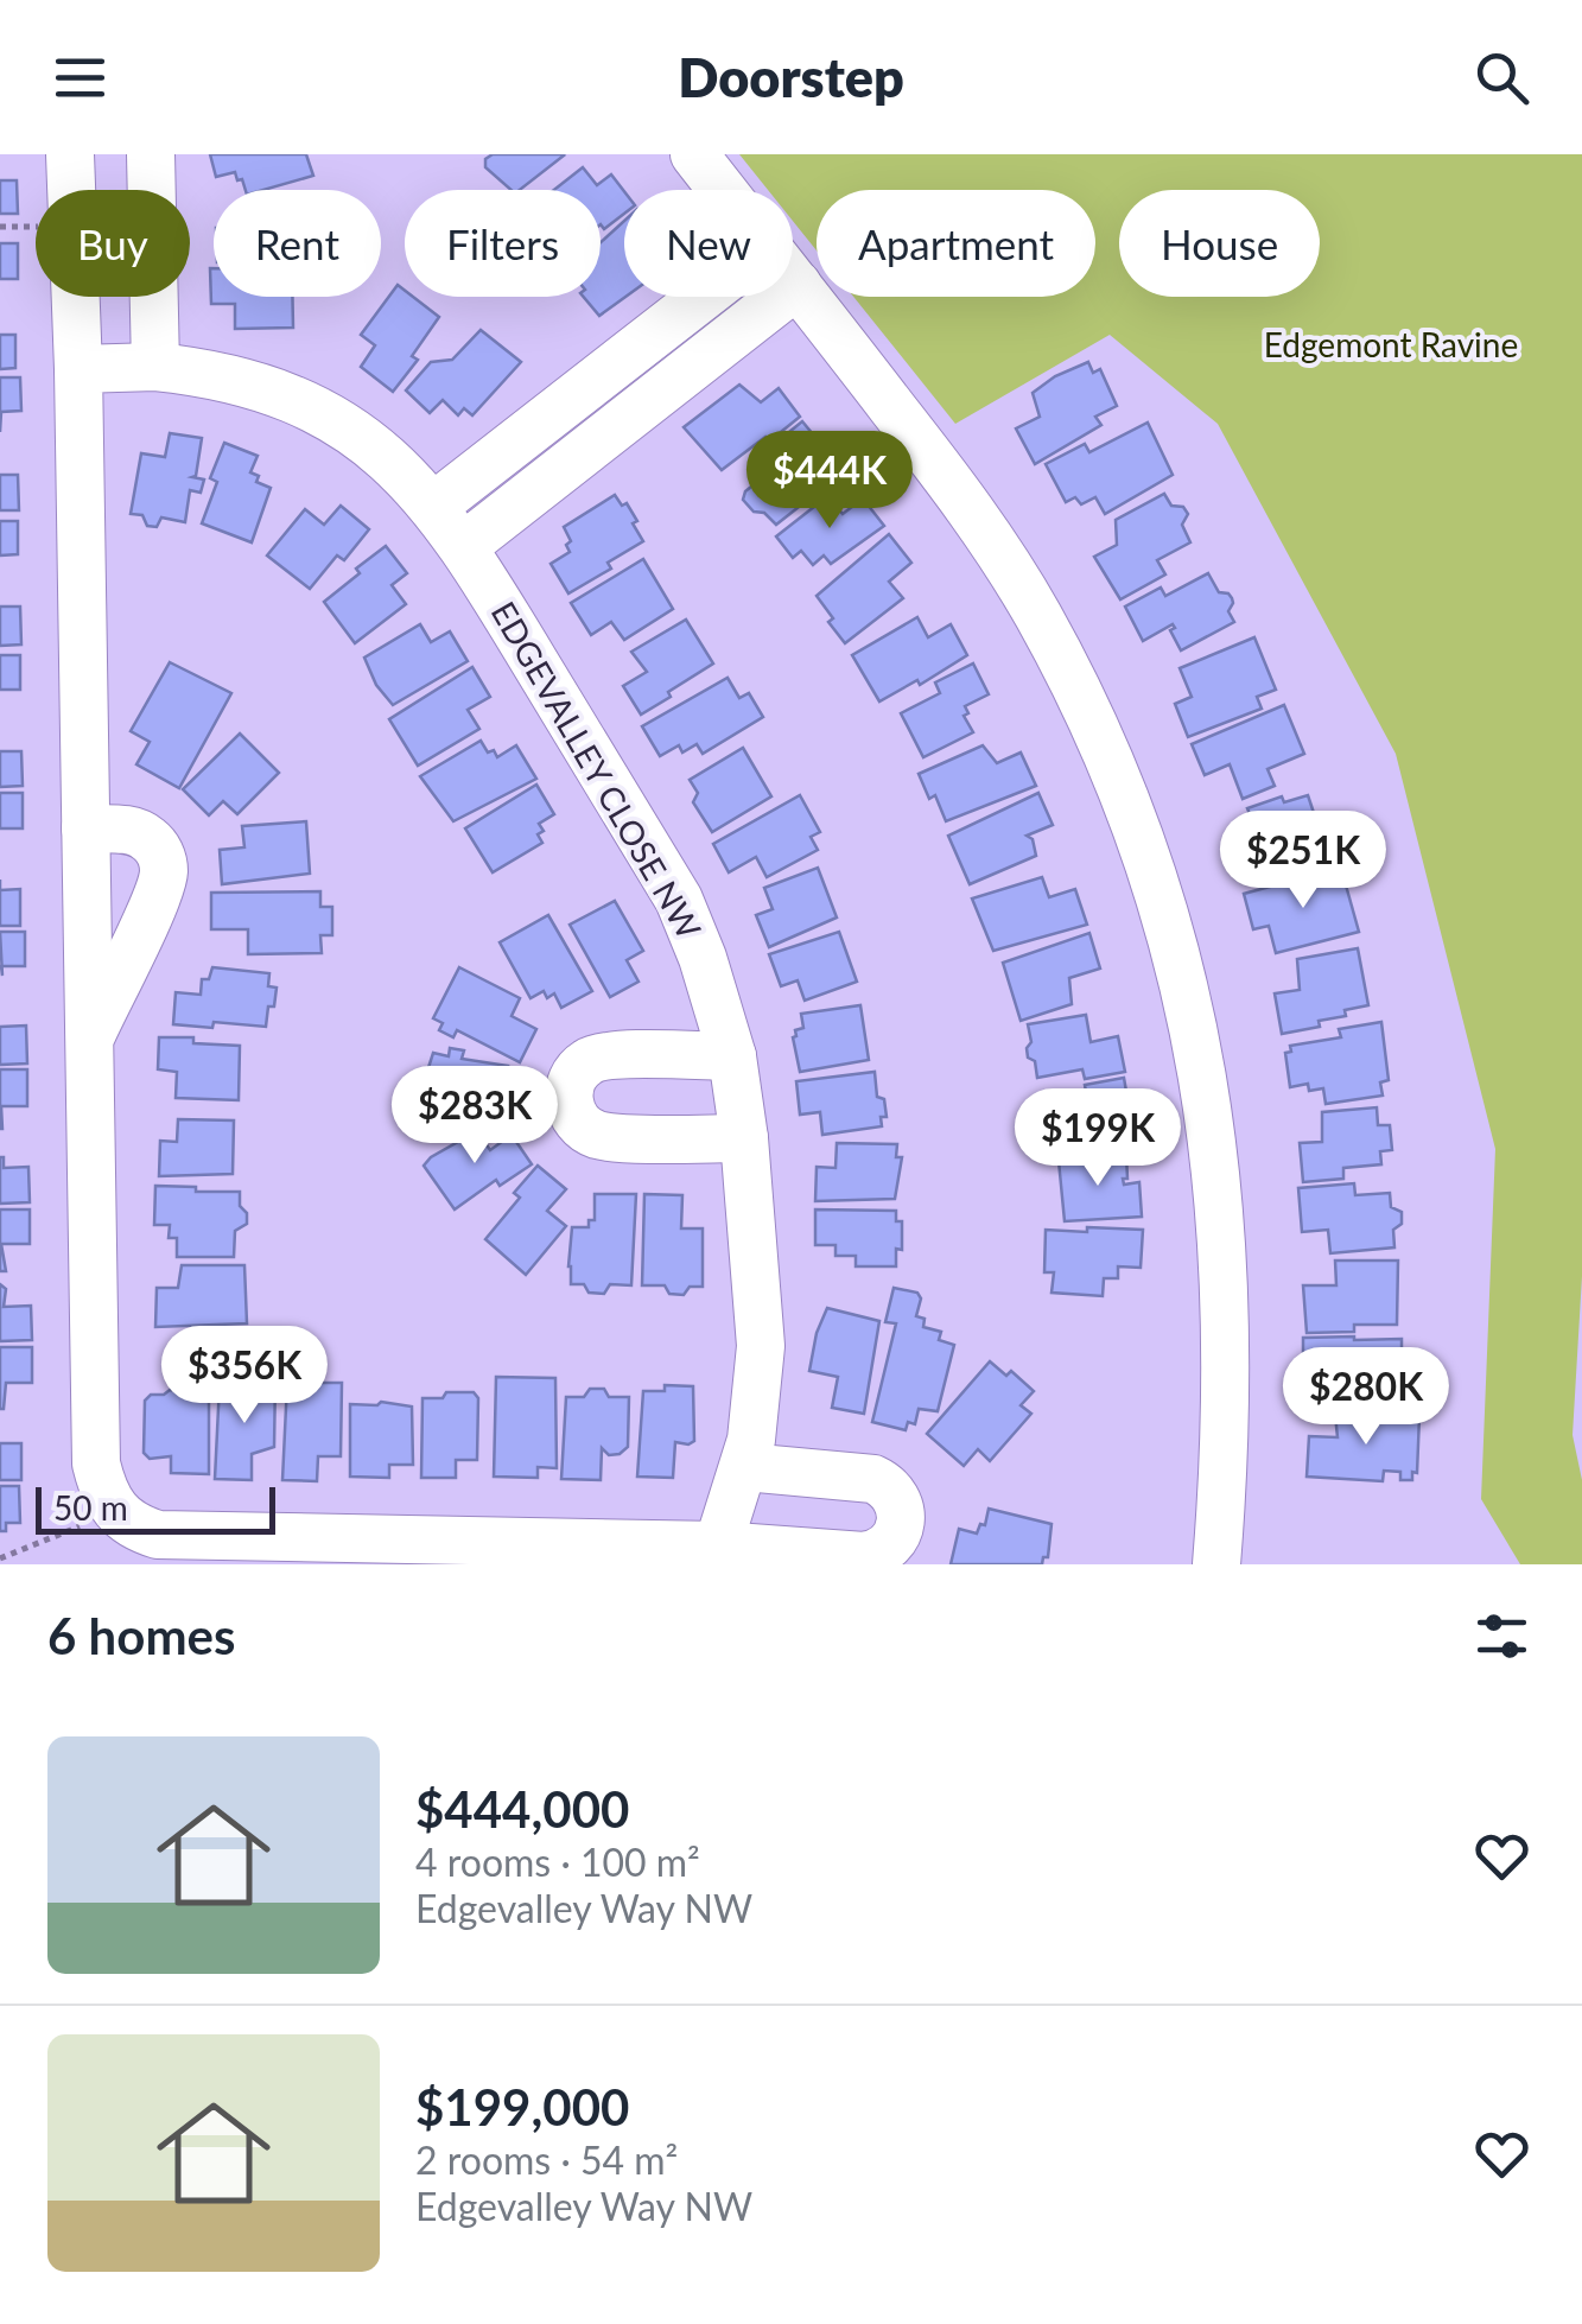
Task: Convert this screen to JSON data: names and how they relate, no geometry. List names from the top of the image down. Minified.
{"streets":{"street":["EDGEVALLEY CLOSE NW"]},"parks":["Edgemont Ravine"],"scale_bar":"50 m","page":{"header":"Doorstep","chip":["Buy","Rent","Filters","New","Apartment","House"],"price":["$444K","$251K","$283K","$199K","$356K","$280K"],"scale":"50 m","heading":"6 homes","list":[{"name":"$444,000","note":"4 rooms · 100 m² · Edgevalley Way NW"},{"name":"$199,000","note":"2 rooms · 54 m² · Edgevalley Way NW"}]}}
